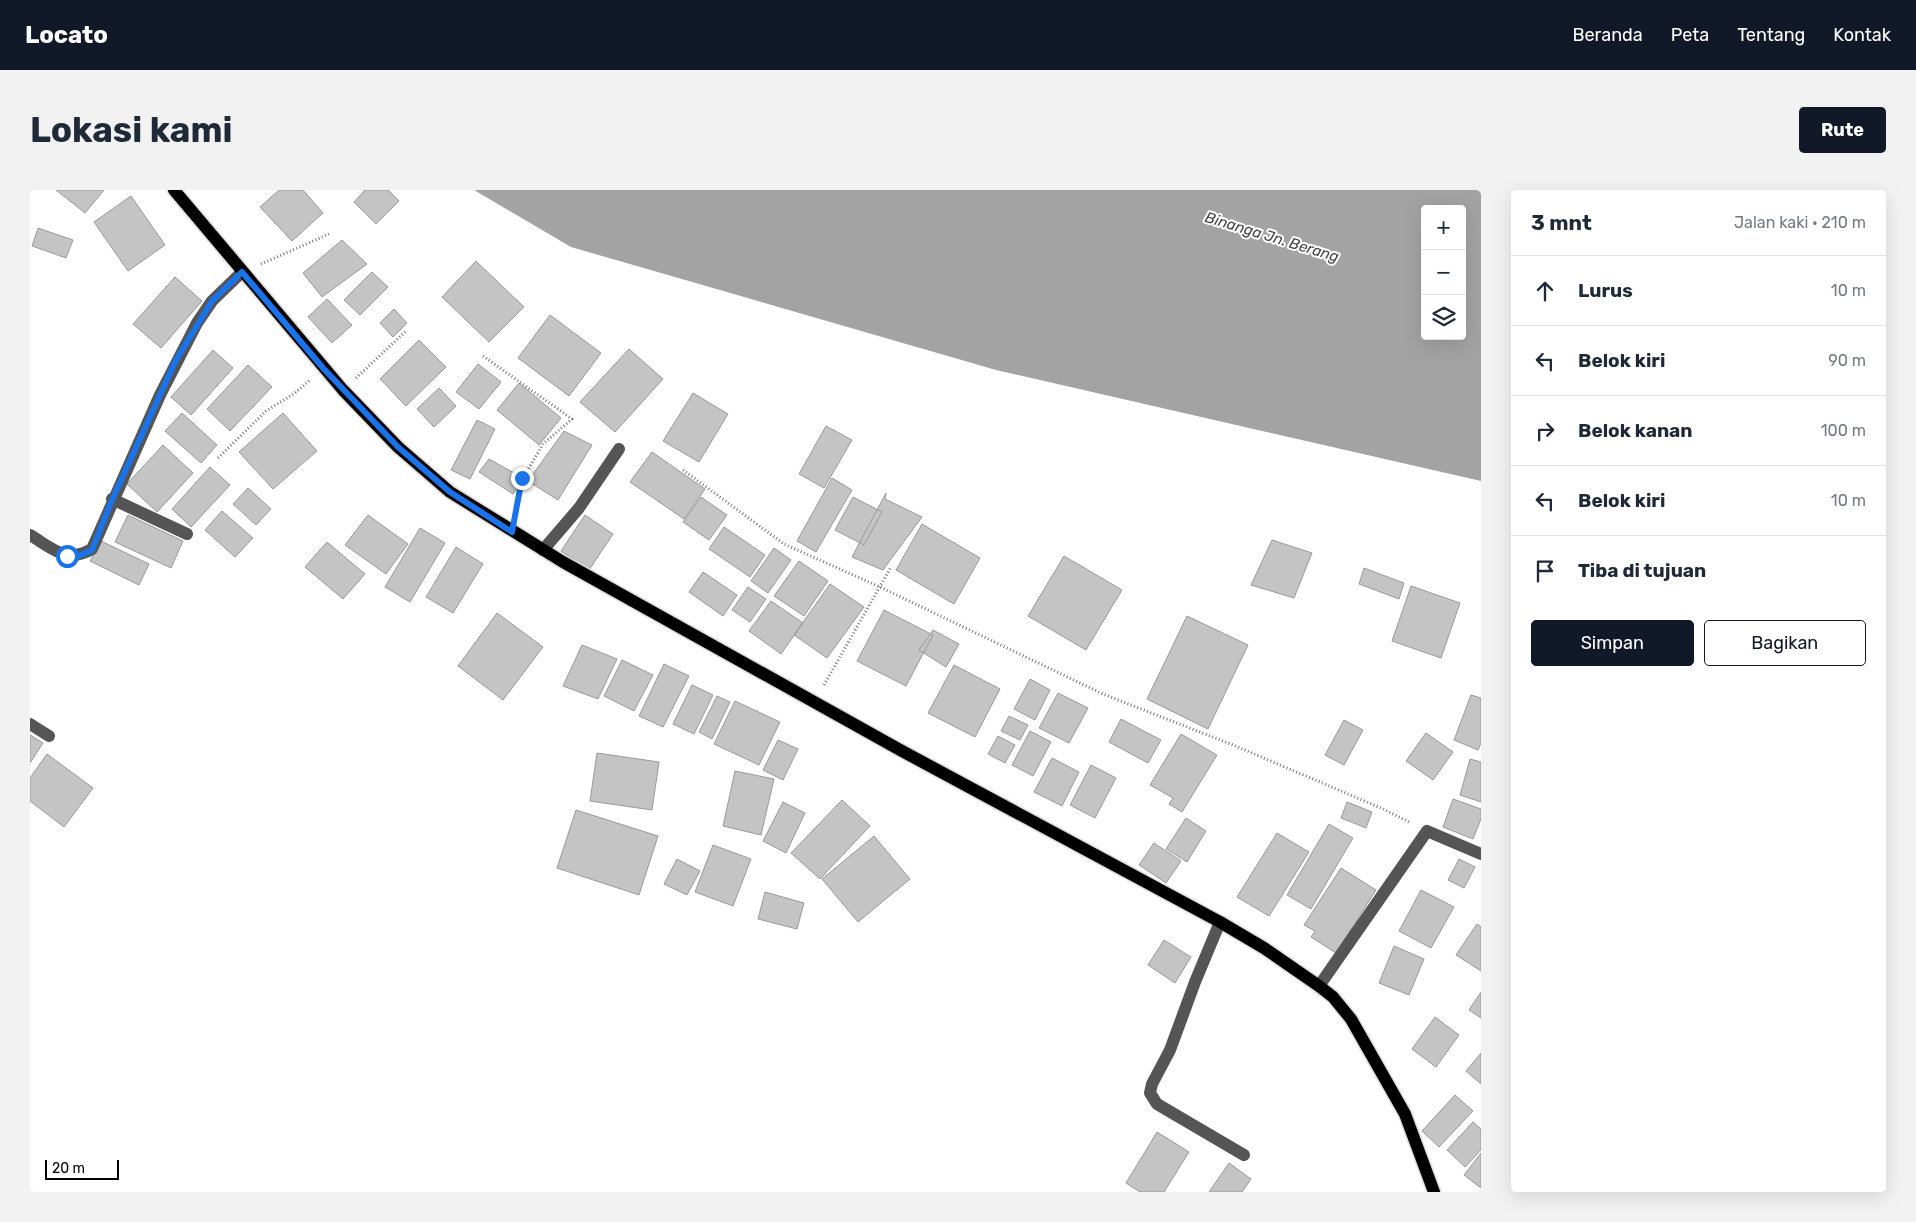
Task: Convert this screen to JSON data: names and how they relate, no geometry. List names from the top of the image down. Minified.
{"water":["Binanga Jn. Berang"],"scale_bar":"20 m","page":{"header":"Locato","nav":["Beranda","Peta","Tentang","Kontak"],"buttons":["Rute",["Simpan","Bagikan"]],"title":"Lokasi kami","heading":["3 mnt","Jalan kaki · 210 m"],"map_buttons":["+","−"],"list":[["Lurus","10 m"],["Belok kiri","90 m"],["Belok kanan","100 m"],["Belok kiri","10 m"],"Tiba di tujuan"],"scale":"20 m"}}
